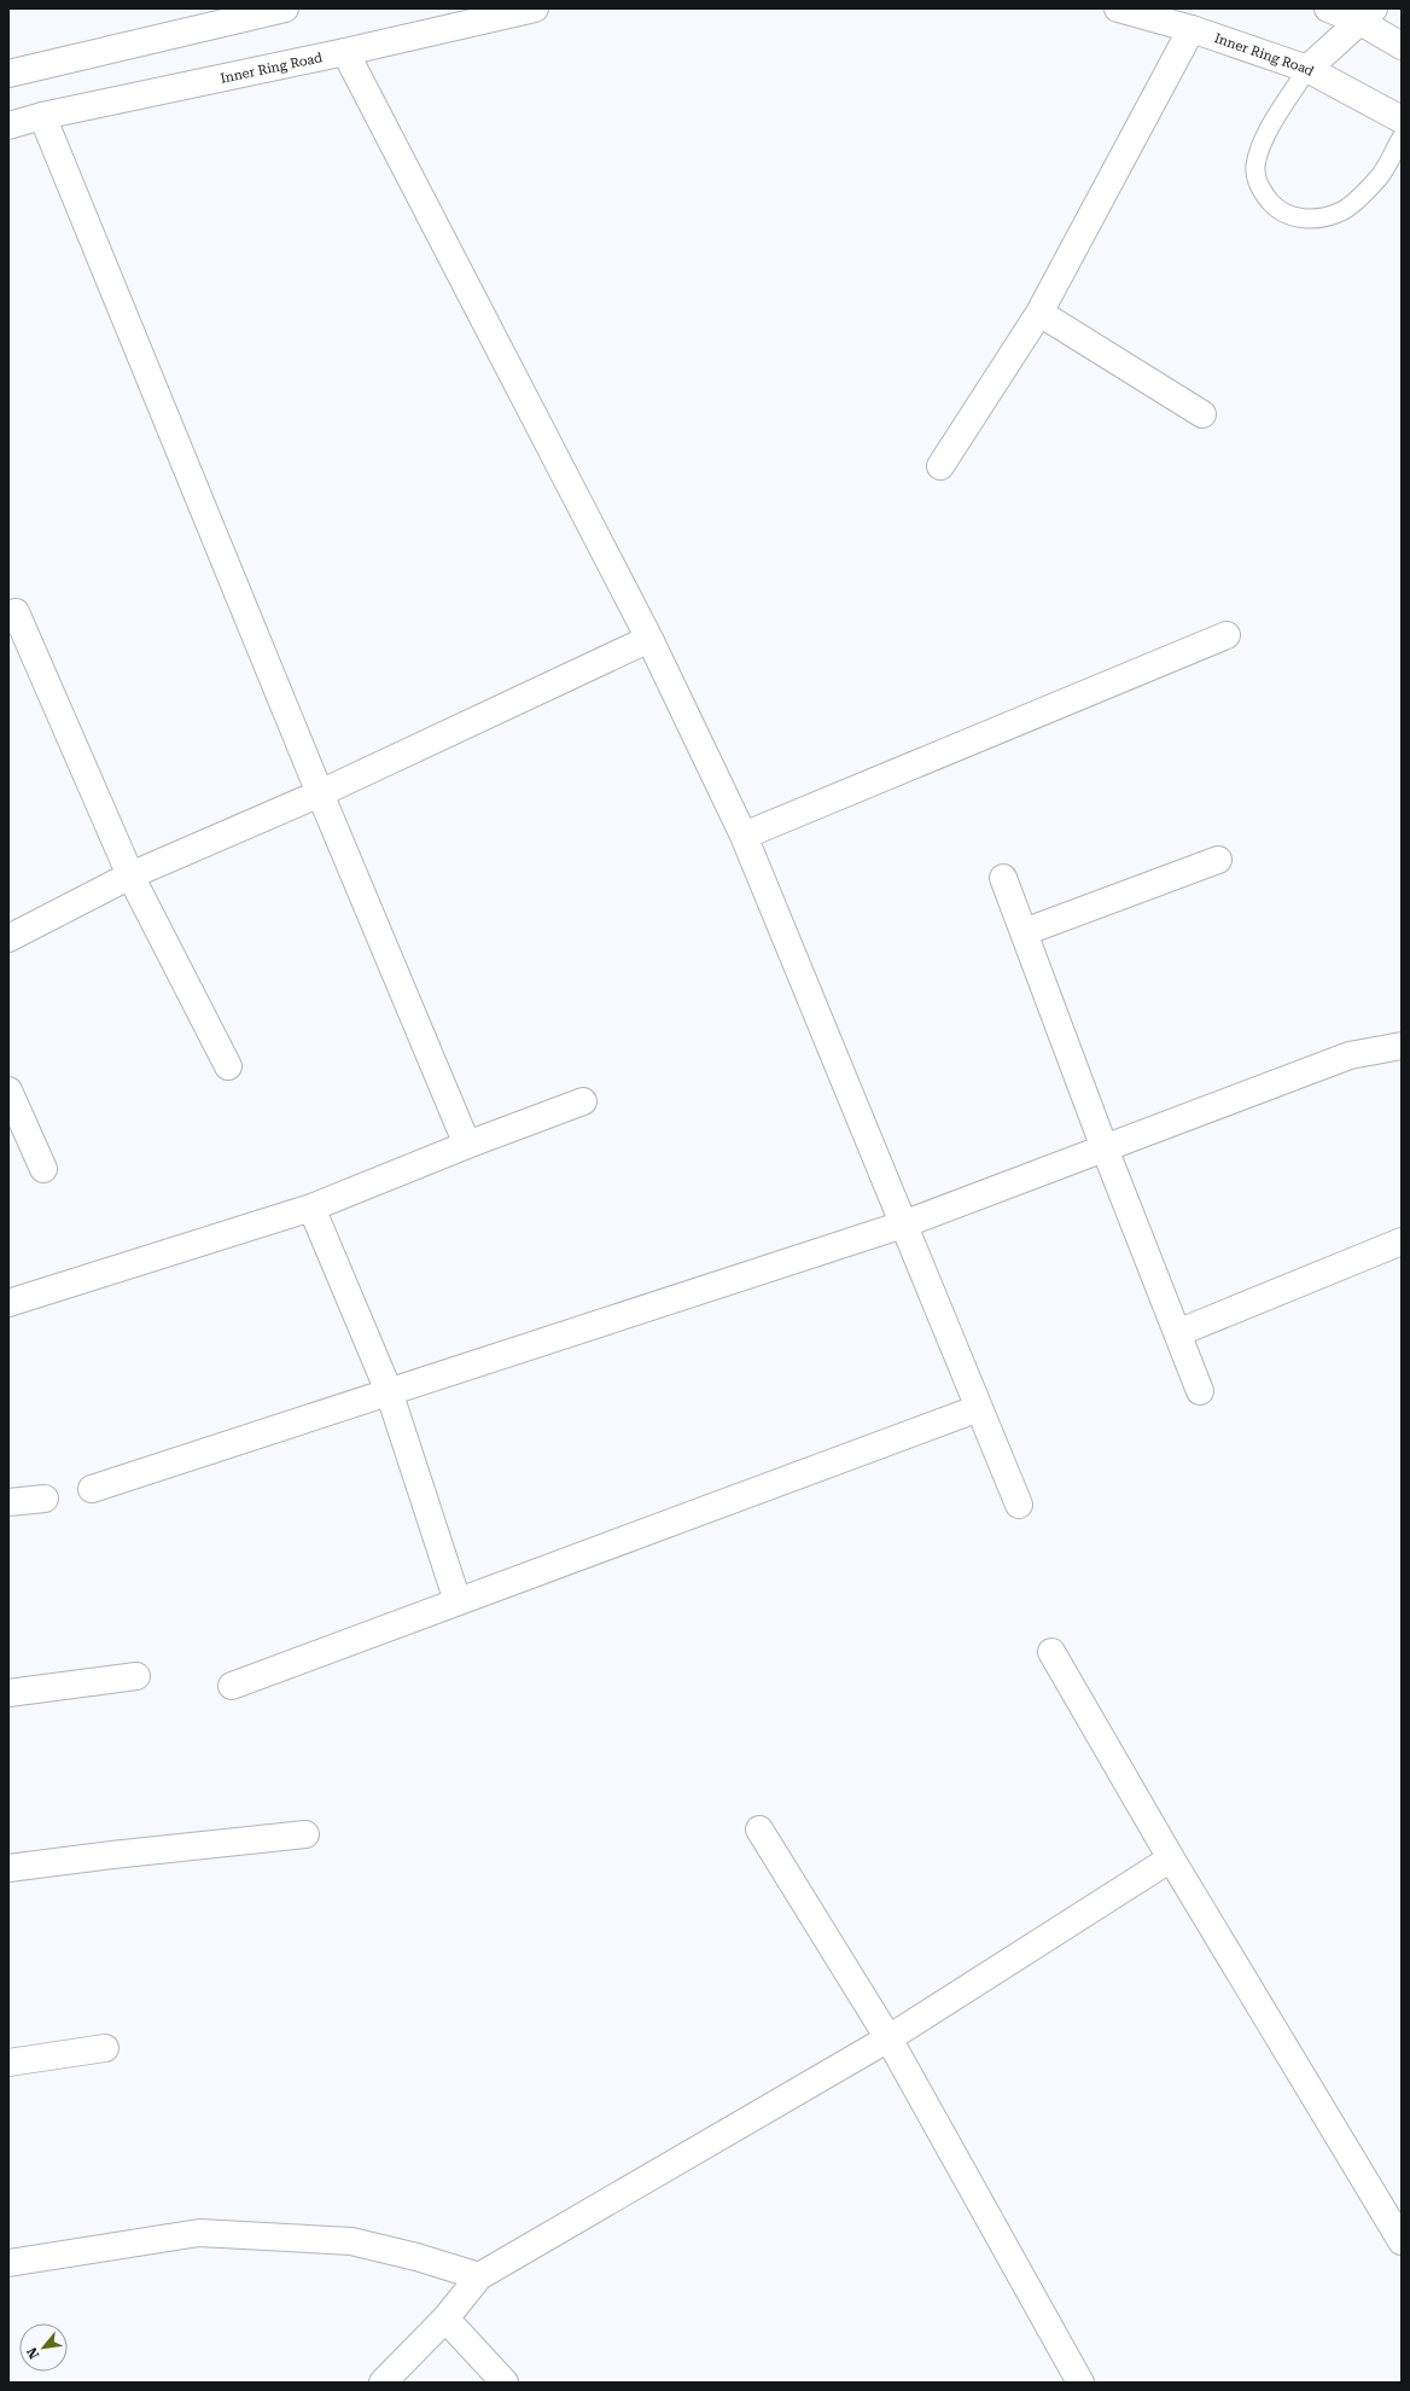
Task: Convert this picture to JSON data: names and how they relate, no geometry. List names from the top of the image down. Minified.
{"streets":{"main road":["Inner Ring Road"]},"north":"bottom left"}
